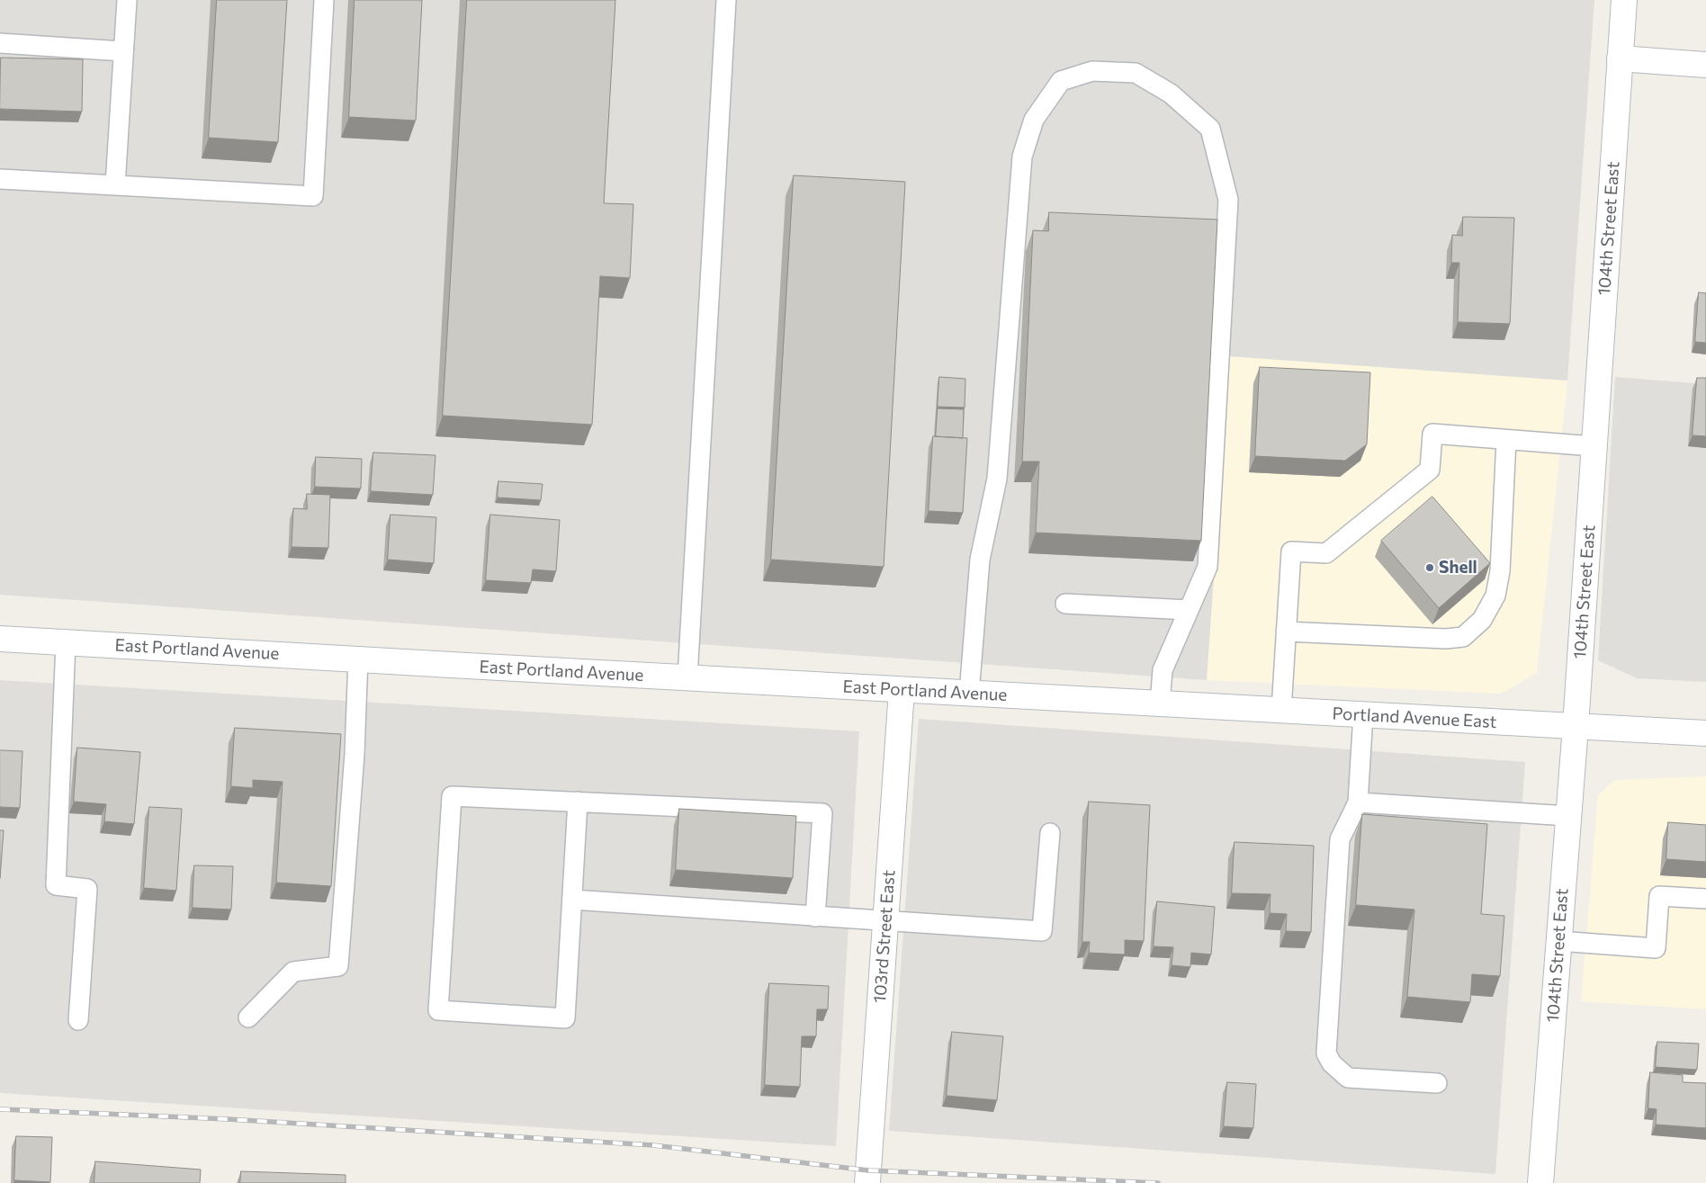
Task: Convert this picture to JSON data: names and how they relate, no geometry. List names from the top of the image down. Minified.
{"streets":{"street":["104th Street East","East Portland Avenue","Portland Avenue East","103rd Street East"]},"crossings":[["104th Street East","Portland Avenue East"],["East Portland Avenue","Portland Avenue East"],["East Portland Avenue","103rd Street East"]],"places":["Shell"]}
